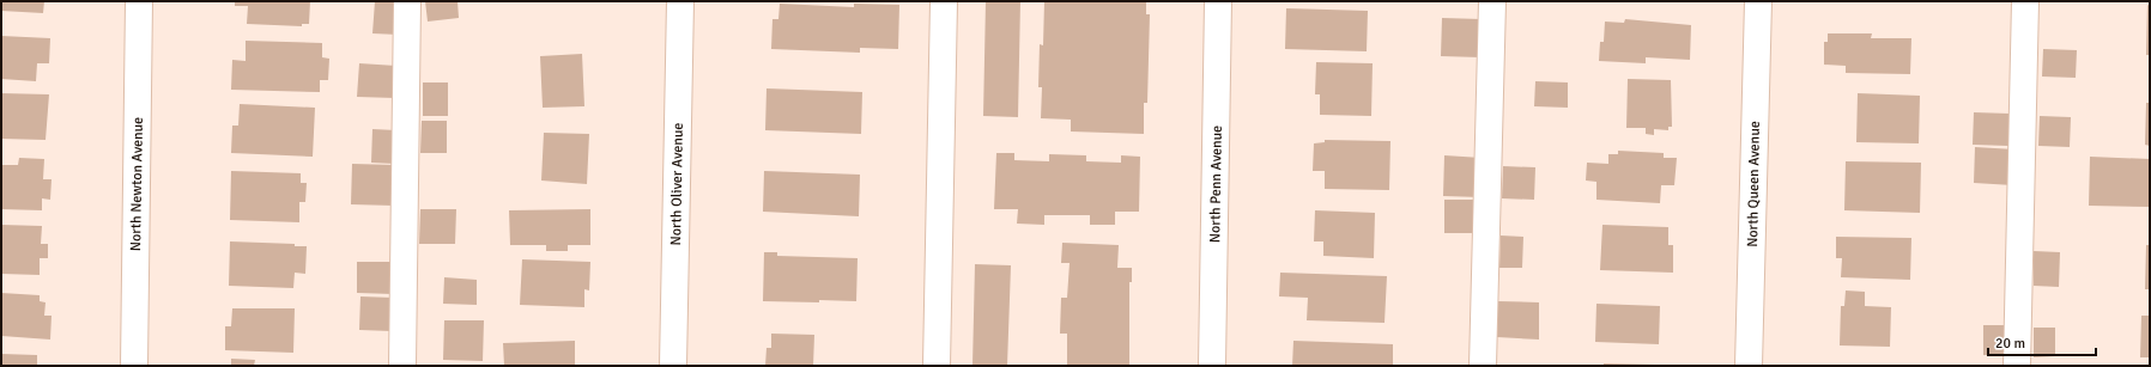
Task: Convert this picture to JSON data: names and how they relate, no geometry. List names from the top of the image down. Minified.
{"streets":{"street":["North Newton Avenue","North Oliver Avenue","North Penn Avenue","North Queen Avenue"]},"scale_bar":"20 m"}
